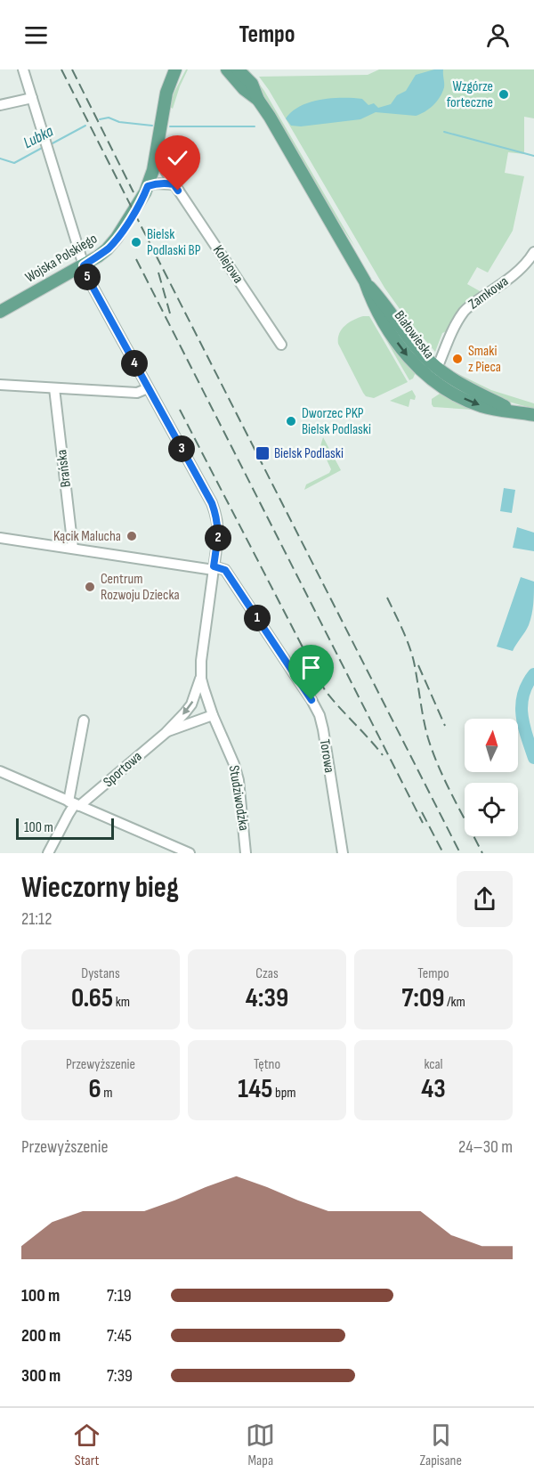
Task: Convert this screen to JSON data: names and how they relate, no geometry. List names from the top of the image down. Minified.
{"streets":{"main road":["Wojska Polskiego","Białowieska"],"street":["Kolejowa","Zamkowa","Brańska","Torowa","Sportowa","Studziwodzka"]},"crossings":[["Wojska Polskiego","Kolejowa"],["Wojska Polskiego","Sportowa"],["Zamkowa","Białowieska"],["Torowa","Sportowa"],["Sportowa","Studziwodzka"]],"water":["Lubka"],"places":{"other":["Wzgórze forteczne","Bielsk Podlaski BP","Smaki z Pieca","Dworzec PKP Bielsk Podlaski","Kącik Malucha","Centrum Rozwoju Dziecka"],"transit":["Bielsk Podlaski"]},"scale_bar":"100 m","north":"top","page":{"header":"Tempo","pins":["5","4","3","2","1"],"scale":"100 m","heading":["Wieczorny bieg","21:12"],"stats":[["Dystans","0.65 km"],["Czas","4:39"],["Tempo","7:09 /km"],["Przewyższenie","6 m"],["Tętno","145 bpm"],["kcal","43"]],"chart":["Przewyższenie","24–30 m"],"list":[{"name":"100 m","note":"7:19"},{"name":"200 m","note":"7:45"},{"name":"300 m","note":"7:39"}],"tabs":["Start","Mapa","Zapisane"]}}
